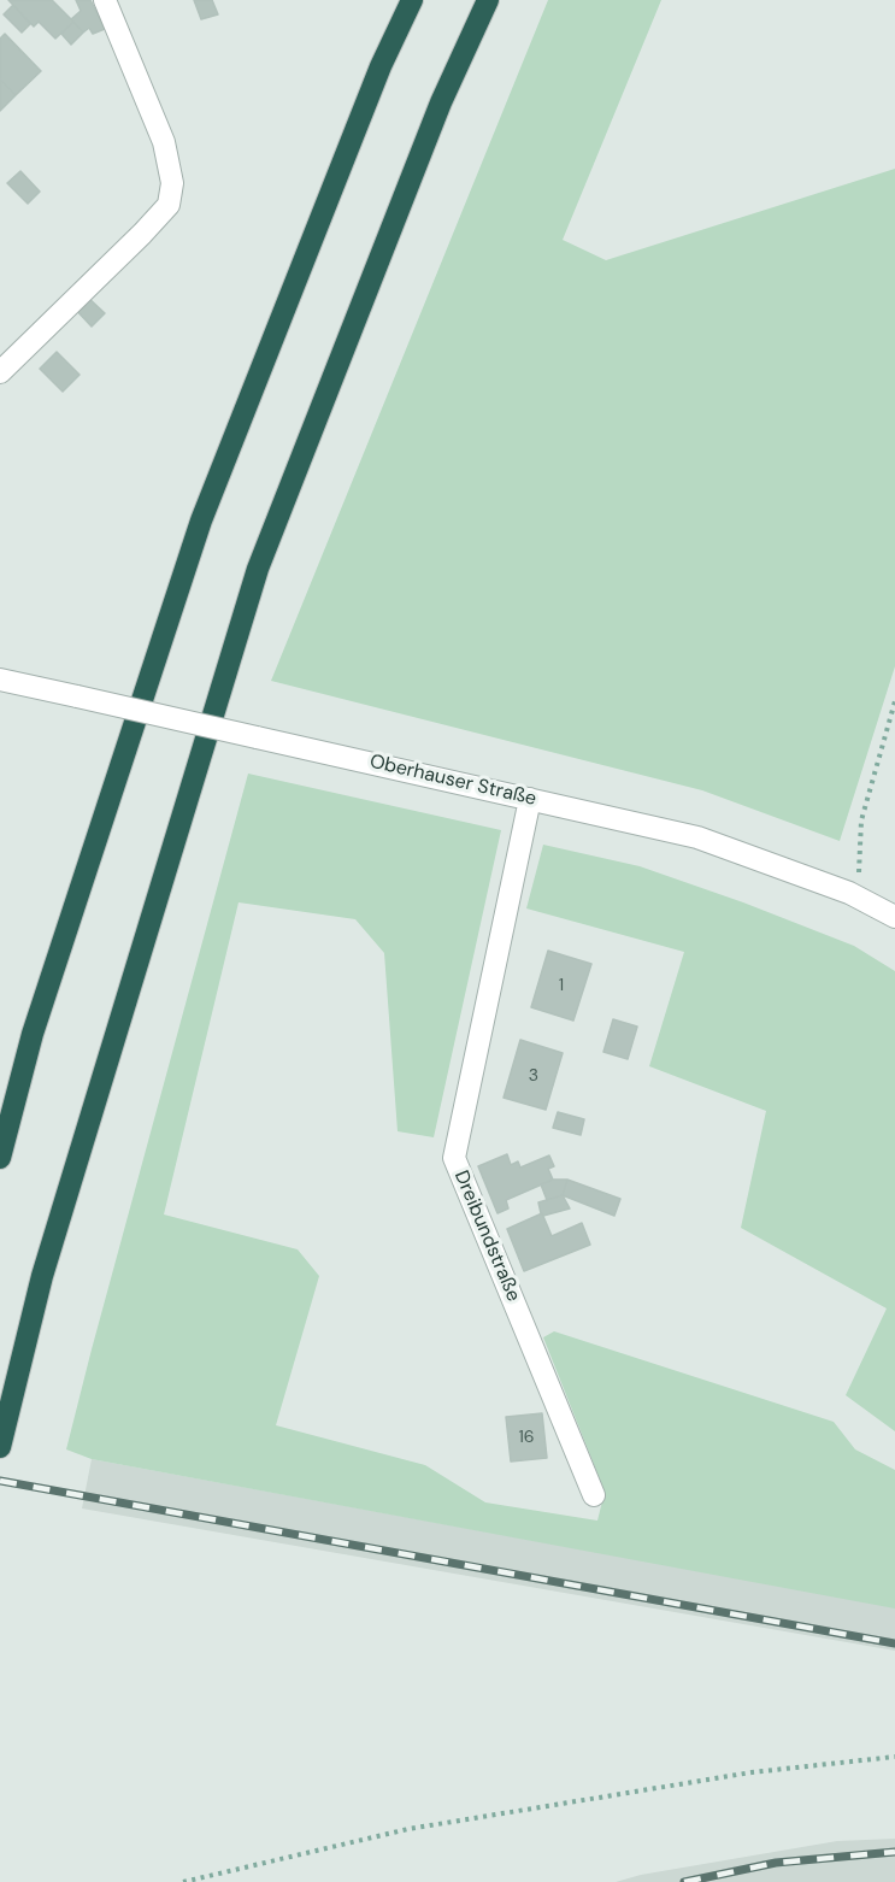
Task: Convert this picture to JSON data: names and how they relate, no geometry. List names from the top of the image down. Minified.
{"streets":{"street":["Oberhauser Straße","Dreibundstraße"]},"crossings":[["Oberhauser Straße","Dreibundstraße"]],"house_numbers":["1","3","16"]}
